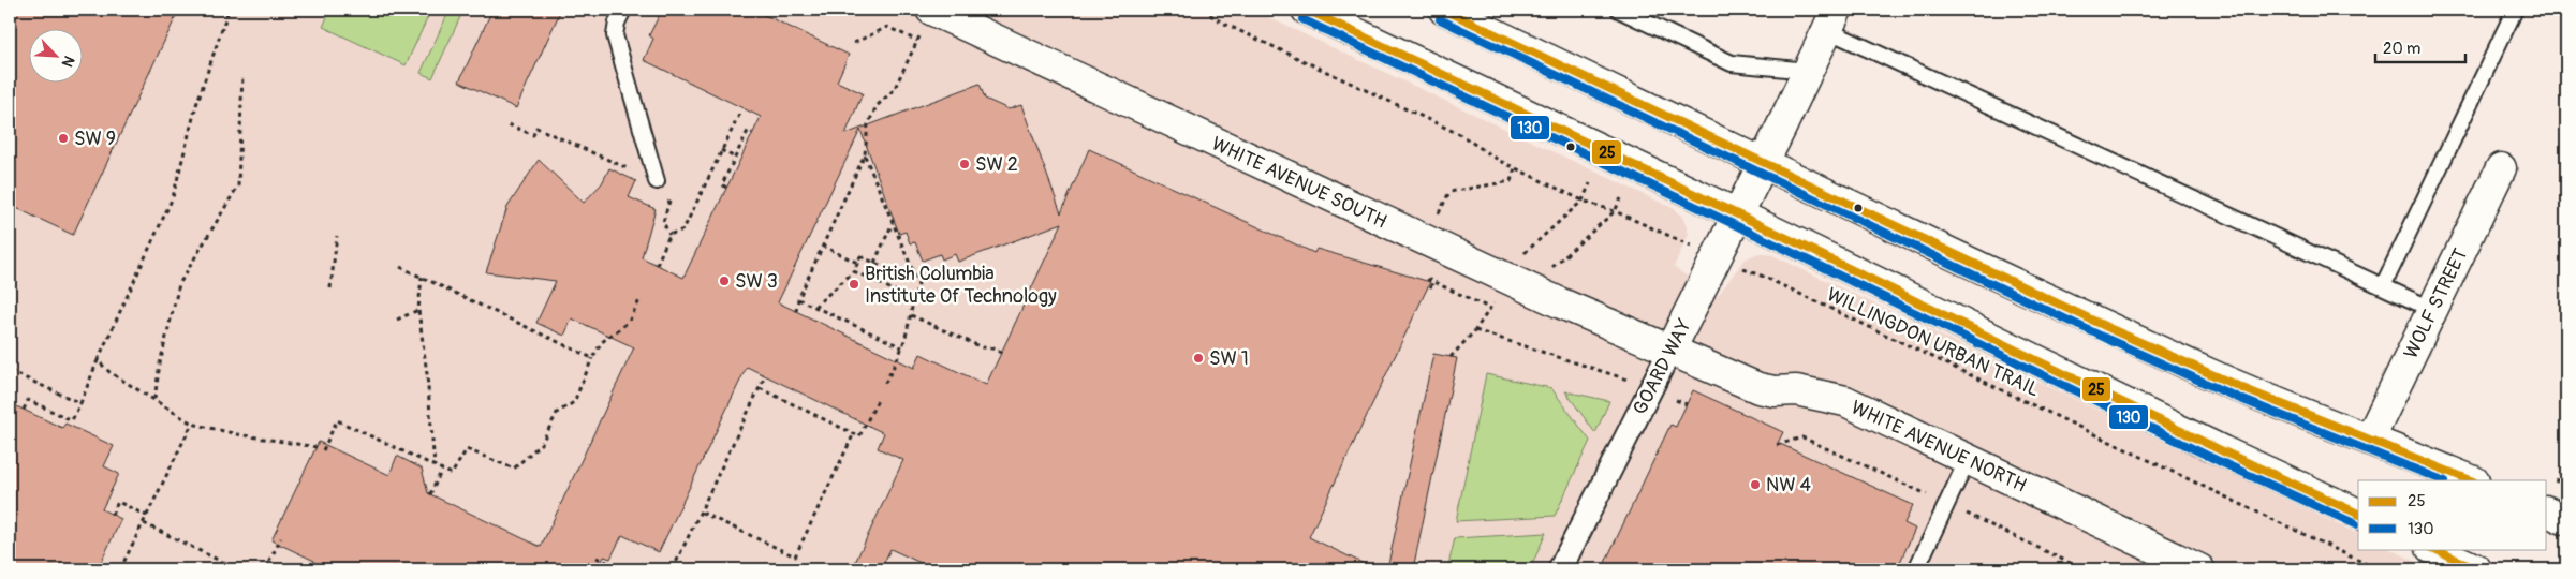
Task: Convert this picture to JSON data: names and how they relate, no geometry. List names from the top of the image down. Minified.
{"streets":{"main road":["WHITE AVENUE SOUTH","WOLF STREET","GOARD WAY","WHITE AVENUE NORTH"],"path":["WILLINGDON URBAN TRAIL"]},"crossings":[["WHITE AVENUE SOUTH","GOARD WAY"],["WHITE AVENUE SOUTH","WHITE AVENUE NORTH"],["GOARD WAY","WHITE AVENUE NORTH"]],"places":["SW 9","SW 2","SW 3","British Columbia Institute Of Technology","SW 1","NW 4"],"lines":["transit line 25","transit line 130"],"legend":["25","130"],"scale_bar":"20 m","north":"bottom right"}
